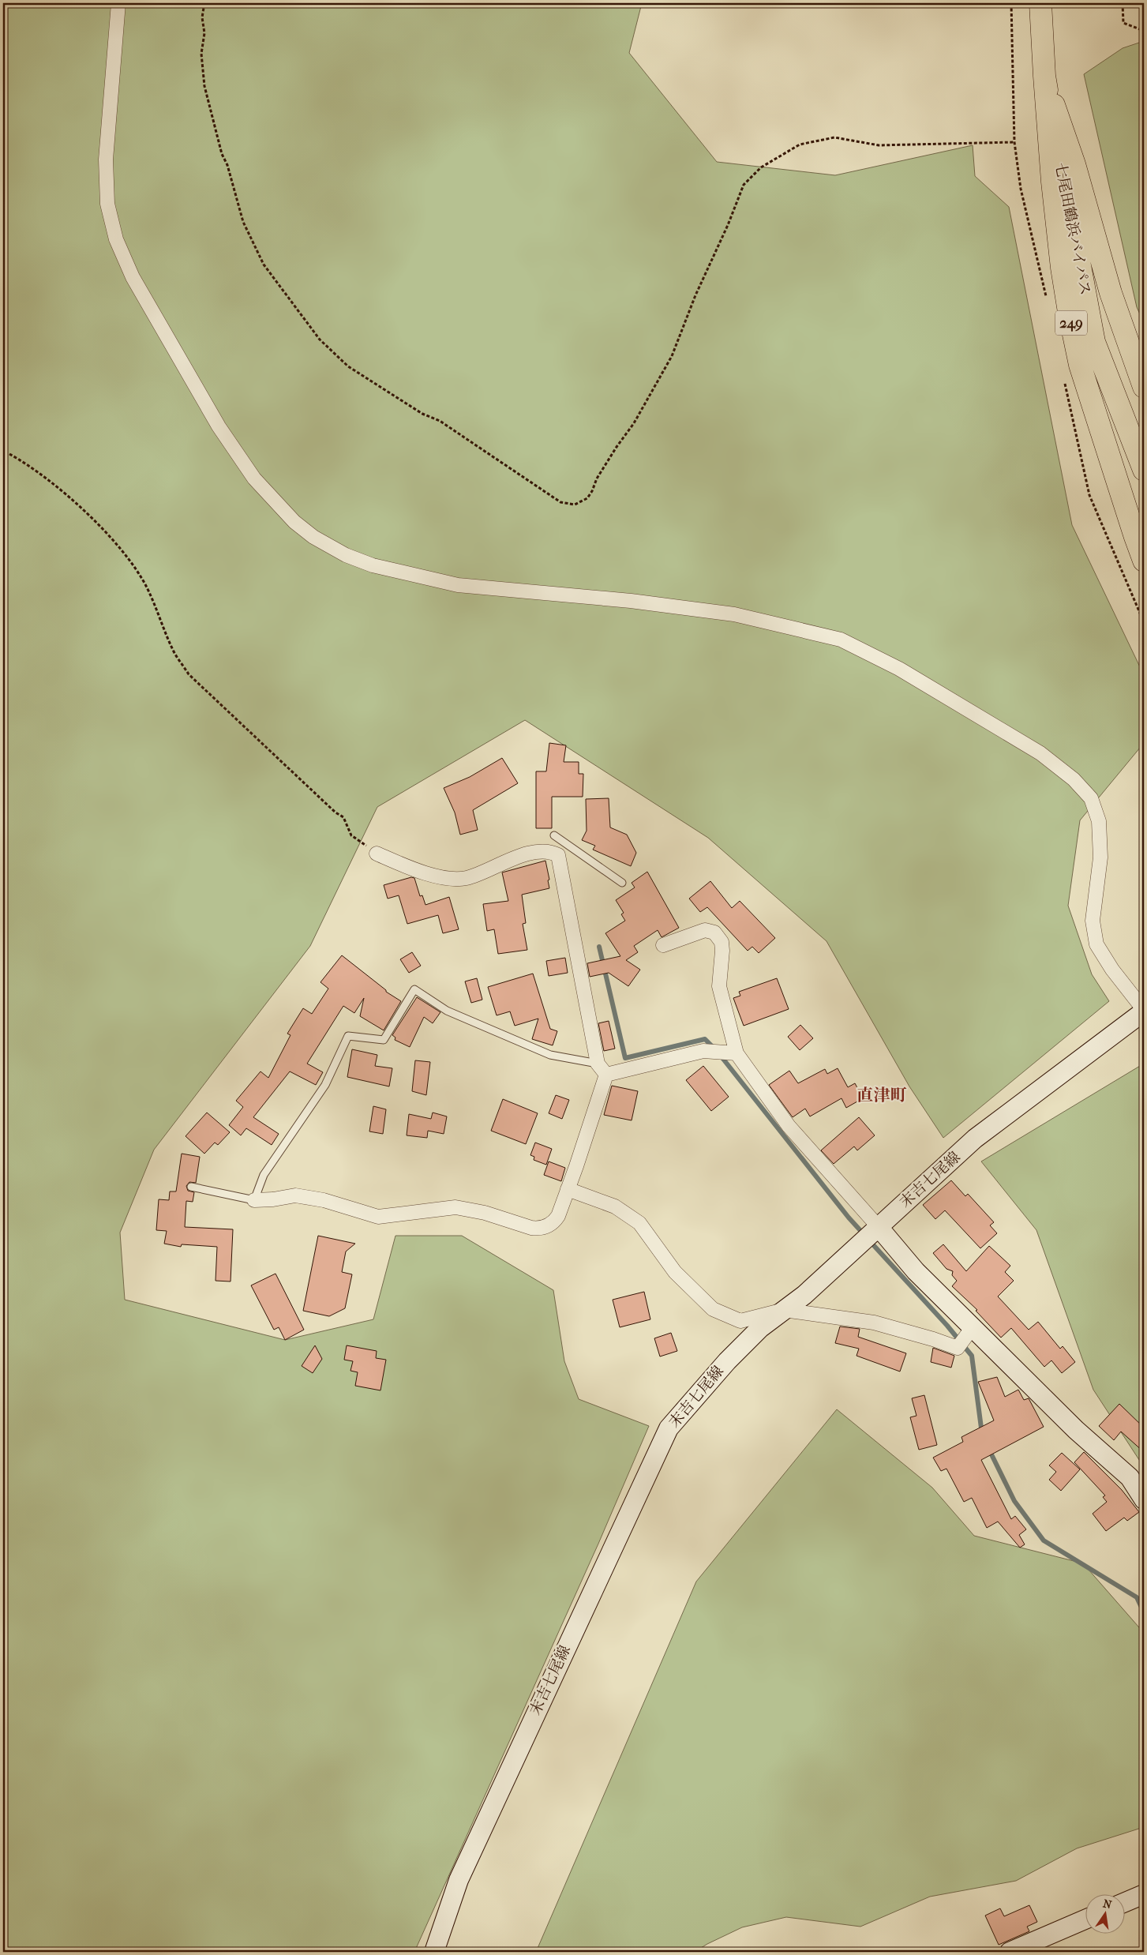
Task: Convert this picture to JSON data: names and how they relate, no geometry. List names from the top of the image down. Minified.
{"streets":{"highway":["七尾田鶴浜バイパス","249"],"main road":["末吉七尾線"]},"crossings":[["七尾田鶴浜バイパス","249"]],"districts":["直津町"],"north":"top"}
